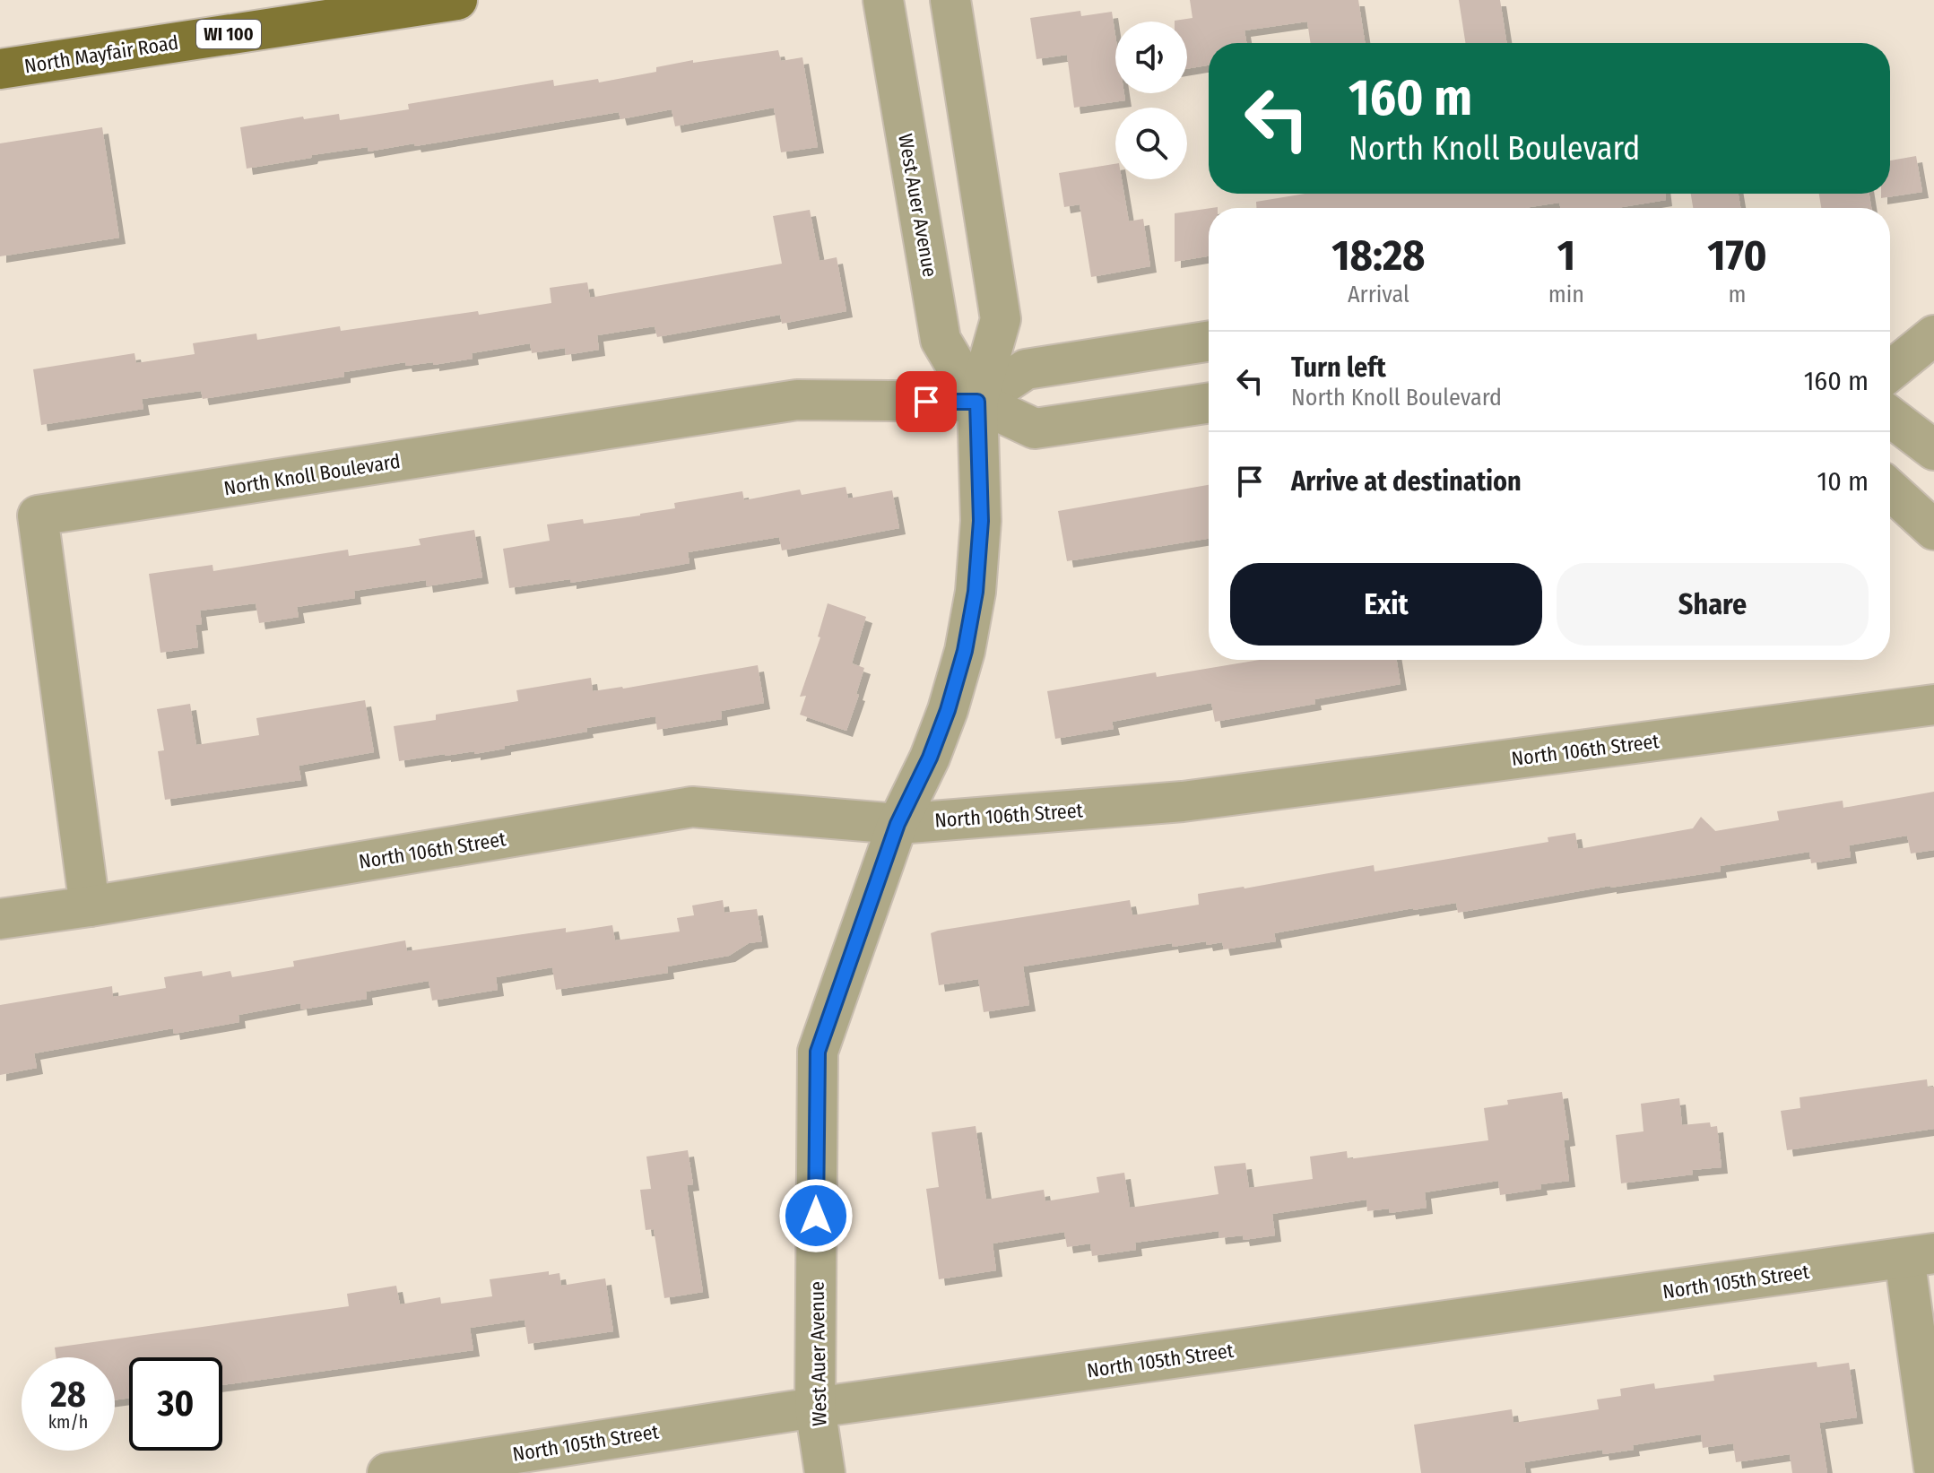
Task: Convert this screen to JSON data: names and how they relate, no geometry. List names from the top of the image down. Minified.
{"streets":{"main road":["WI 100","North Mayfair Road"],"street":["West Auer Avenue","North Knoll Boulevard","North 106th Street","North 105th Street"]},"crossings":[["West Auer Avenue","North Knoll Boulevard"],["West Auer Avenue","North 106th Street"],["West Auer Avenue","North 105th Street"],["North Knoll Boulevard","North 106th Street"]],"page":{"turn":["160 m","North Knoll Boulevard"],"eta":["18:28","Arrival","1","min","170","m"],"list":[{"name":"Turn left","note":"North Knoll Boulevard","value":"160 m"},{"name":"Arrive at destination","value":"10 m"}],"buttons":["Exit","Share"],"speed":"28 km/h","limit":"30"}}
